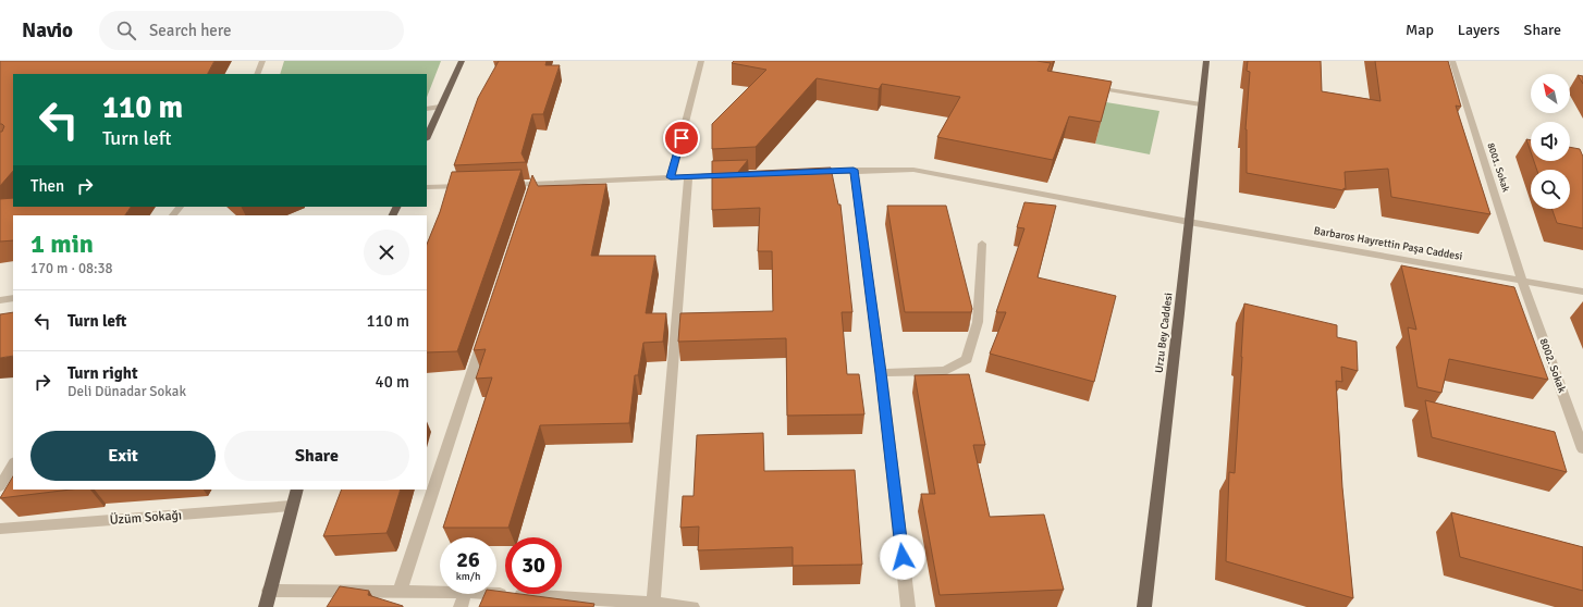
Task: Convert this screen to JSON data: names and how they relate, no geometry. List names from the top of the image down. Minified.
{"streets":{"main road":["Urzu Bey Caddesi"],"street":["8001. Sokak","Barbaros Hayrettin Paşa Caddesi","8002. Sokak","Üzüm Sokağı"]},"crossings":[["8001. Sokak","Barbaros Hayrettin Paşa Caddesi"],["8001. Sokak","8002. Sokak"],["Barbaros Hayrettin Paşa Caddesi","Urzu Bey Caddesi"],["Barbaros Hayrettin Paşa Caddesi","8002. Sokak"]],"north":"top left","page":{"header":"Navio","search":"Search here","nav":["Map","Layers","Share"],"turn":["110 m","Turn left"],"then":"Then","heading":["1 min","170 m · 08:38"],"list":[{"name":"Turn left","value":"110 m"},{"name":"Turn right","note":"Deli Dünadar Sokak","value":"40 m"}],"buttons":["Exit","Share"],"speed":"26 km/h","limit":"30"}}
